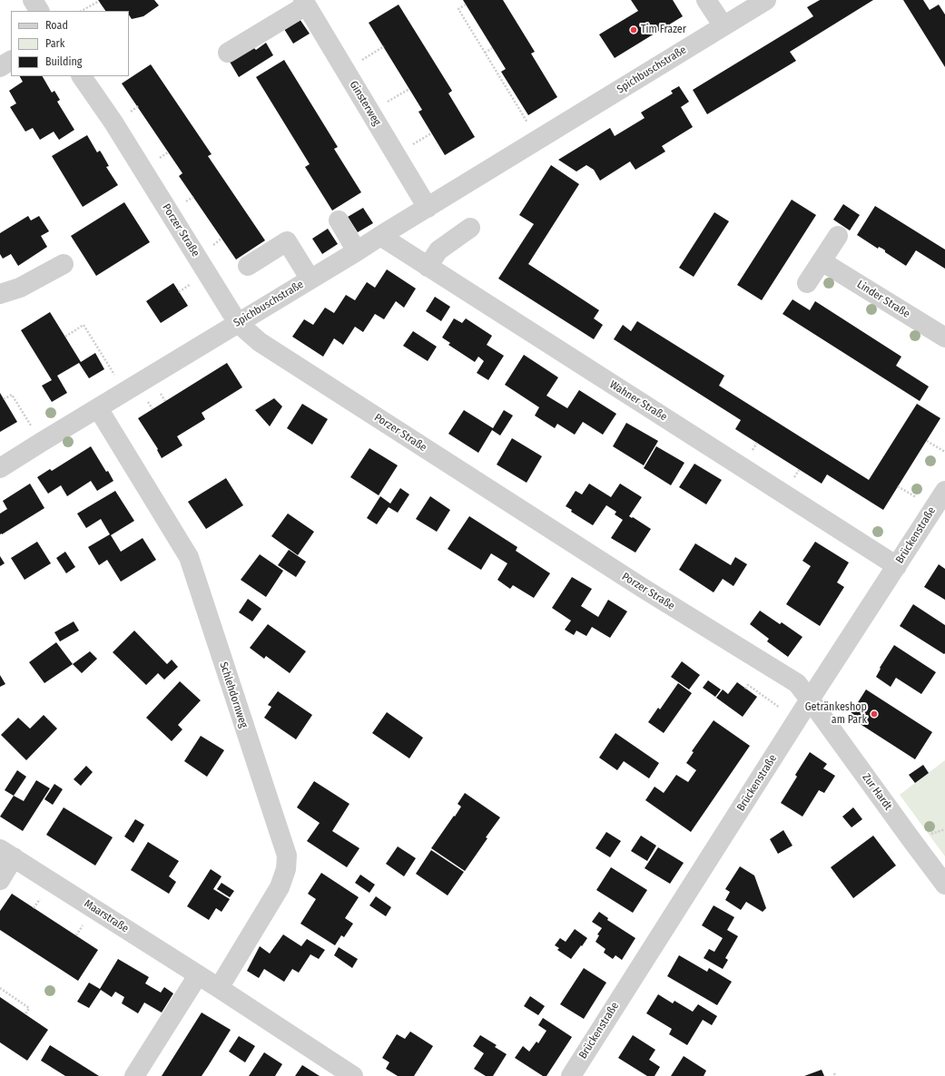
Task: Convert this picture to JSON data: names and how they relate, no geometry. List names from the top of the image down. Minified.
{"streets":{"street":["Spichbuschstraße","Ginsterweg","Porzer Straße","Linder Straße","Wahner Straße","Brückenstraße","Schlehdornweg","Zur Hardt","Maarstraße"]},"crossings":[["Spichbuschstraße","Ginsterweg"],["Spichbuschstraße","Porzer Straße"],["Spichbuschstraße","Wahner Straße"],["Spichbuschstraße","Schlehdornweg"],["Porzer Straße","Brückenstraße"],["Porzer Straße","Zur Hardt"],["Wahner Straße","Brückenstraße"],["Brückenstraße","Zur Hardt"],["Schlehdornweg","Maarstraße"]],"places":["Tim Frazer","Getränkeshop am Park"],"legend":["Road","Park","Building"]}
